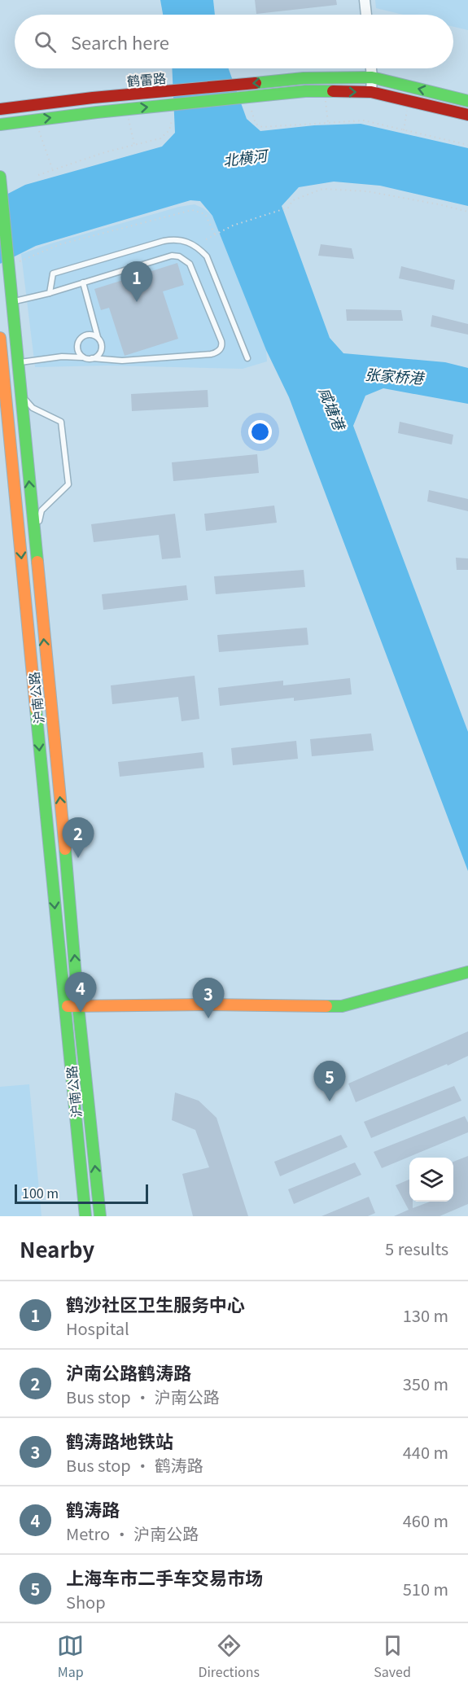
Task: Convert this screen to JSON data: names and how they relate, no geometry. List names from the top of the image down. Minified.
{"streets":{"main road":["鹤雷路","沪南公路"]},"water":["北横河","张家桥港","咸塘港"],"scale_bar":"100 m","page":{"search":"Search here","pins":["1","2","4","3","5"],"scale":"100 m","heading":["Nearby","5 results"],"list":[{"mark":"1","name":"鹤沙社区卫生服务中心","note":"Hospital","value":"130 m"},{"mark":"2","name":"沪南公路鹤涛路","note":"Bus stop · 沪南公路","value":"350 m"},{"mark":"3","name":"鹤涛路地铁站","note":"Bus stop · 鹤涛路","value":"440 m"},{"mark":"4","name":"鹤涛路","note":"Metro · 沪南公路","value":"460 m"},{"mark":"5","name":"上海车市二手车交易市场","note":"Shop","value":"510 m"}],"nav":["Map","Directions","Saved"]}}
